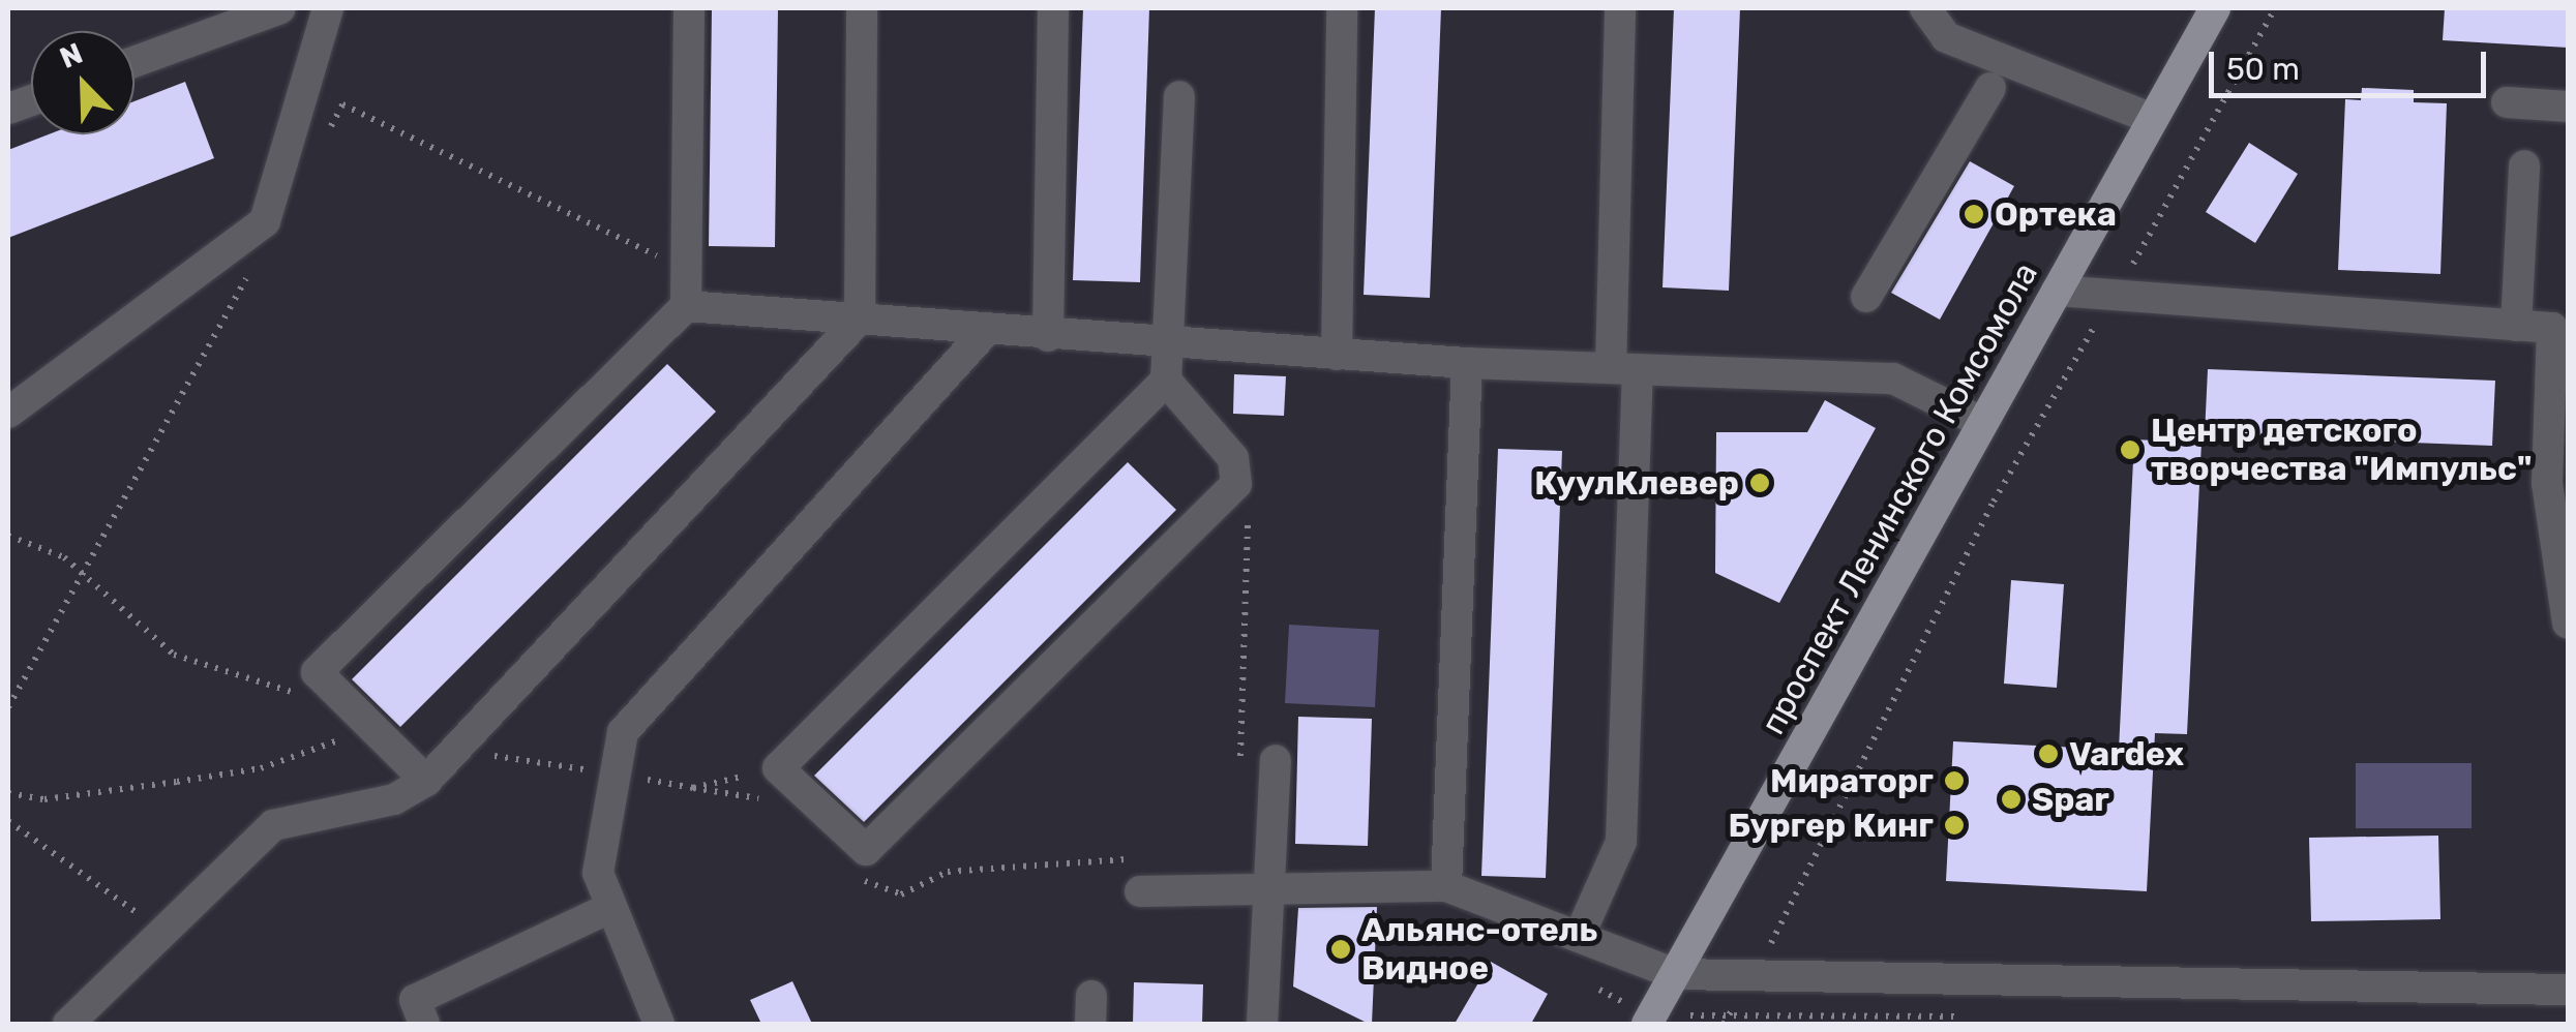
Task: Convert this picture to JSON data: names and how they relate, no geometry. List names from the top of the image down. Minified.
{"streets":{"main road":["проспект Ленинского Комсомола"]},"places":["Ортека","Центр детского творчества \"Импульс\"","КуулКлевер","Vardex","Мираторг","Spar","Бургер Кинг","Альянс-отель Видное"],"scale_bar":"50 m","north":"top left"}
